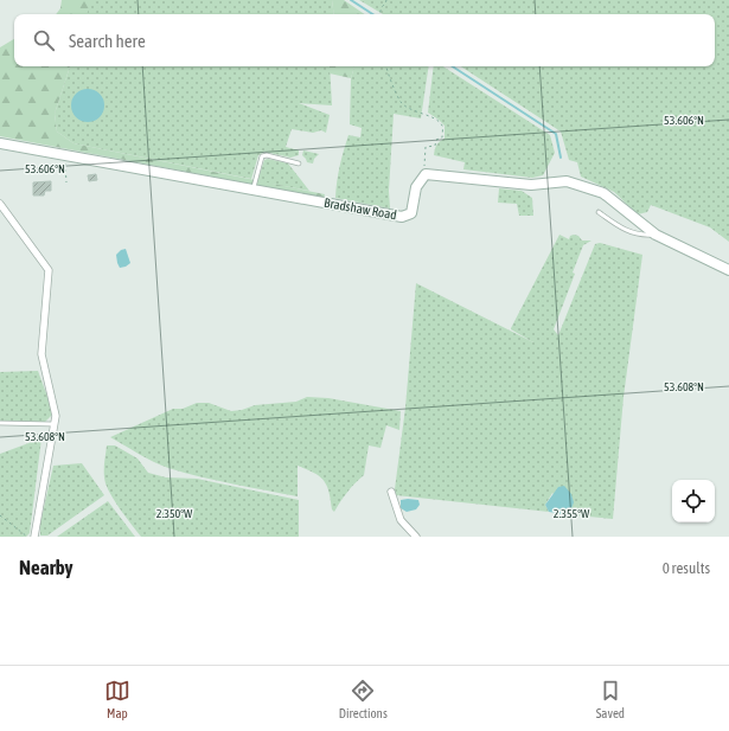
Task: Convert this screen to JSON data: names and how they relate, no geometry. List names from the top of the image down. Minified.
{"streets":{"street":["Bradshaw Road"]},"page":{"search":"Search here","heading":["Nearby","0 results"],"nav":["Map","Directions","Saved"]},"coordinates":["53.606°N","53.608°N","2.350°W","2.355°W"]}
